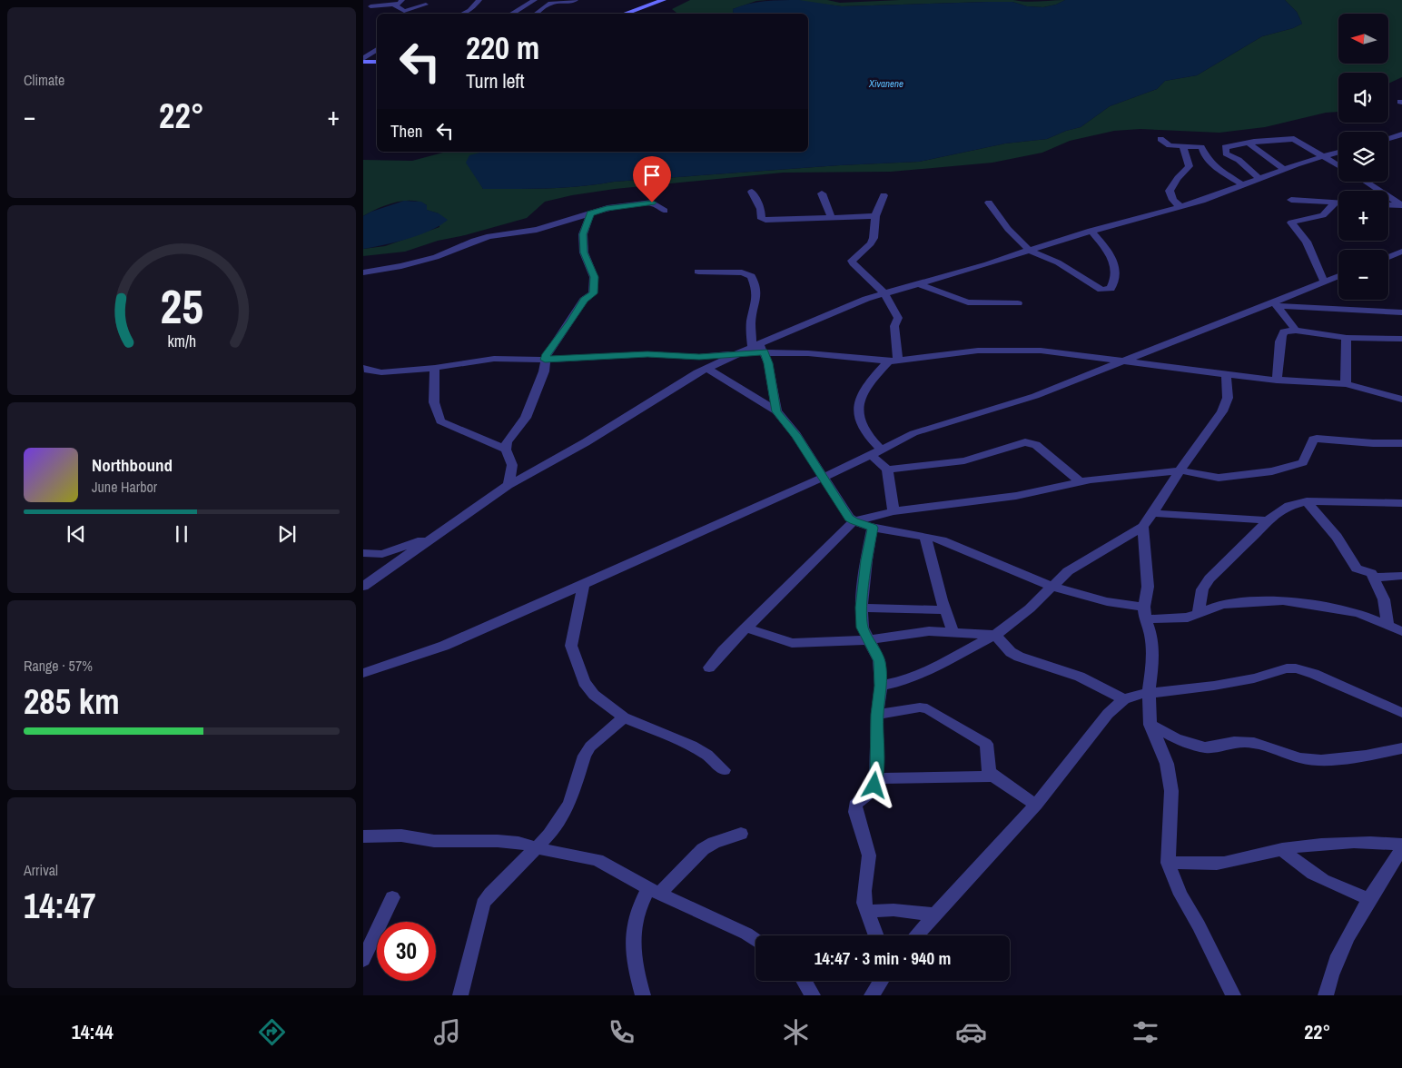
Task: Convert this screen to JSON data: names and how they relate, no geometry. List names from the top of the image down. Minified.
{"water":["Xivanene"],"north":"left","page":{"tile":["Climate",["Range · 57%","285 km"],["Arrival","14:47"]],"map_buttons":["+","−"],"turn":["220 m","Turn left"],"heat":["−","22°","+"],"then":"Then","song":["Northbound","June Harbor"],"limit":"30","trip":"14:47 · 3 min · 940 m","tabs":["14:44","22°"],"gauge":["25","km/h"]}}
